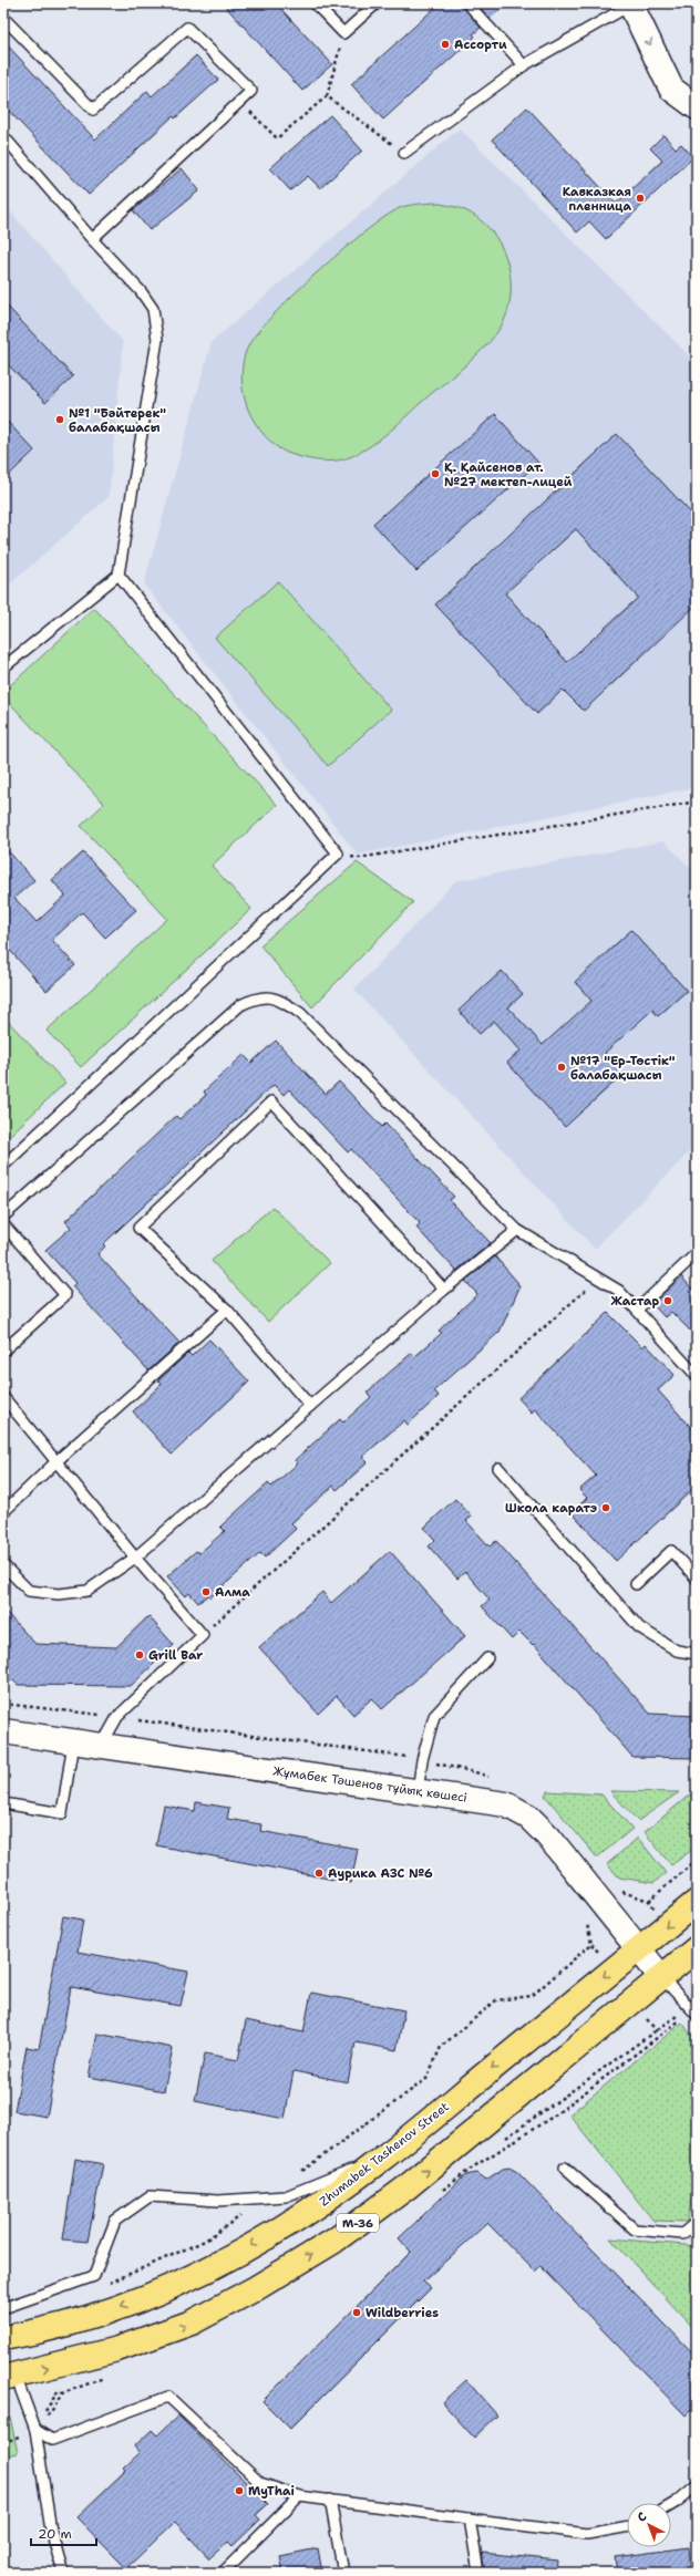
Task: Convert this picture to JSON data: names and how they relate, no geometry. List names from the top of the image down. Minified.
{"streets":{"main road":["Zhumabek Tashenov Street","M-36"],"street":["Жұмабек Тәшенов тұйық көшесі"]},"crossings":[["Жұмабек Тәшенов тұйық көшесі","Zhumabek Tashenov Street"],["Жұмабек Тәшенов тұйық көшесі","M-36"]],"places":["Ассорти","Кавказкая пленница","№1 \"Бәйтерек\" балабақшасы","Қ. Қайсенов ат. №27 мектеп-лицей","№17 \"Ер-Төстік\" балабақшасы","Жастар","Школа каратэ","Алма","Grill Bar","Аурика АЗС №6","Wildberries","MyThai"],"scale_bar":"20 m","north":"top left"}
